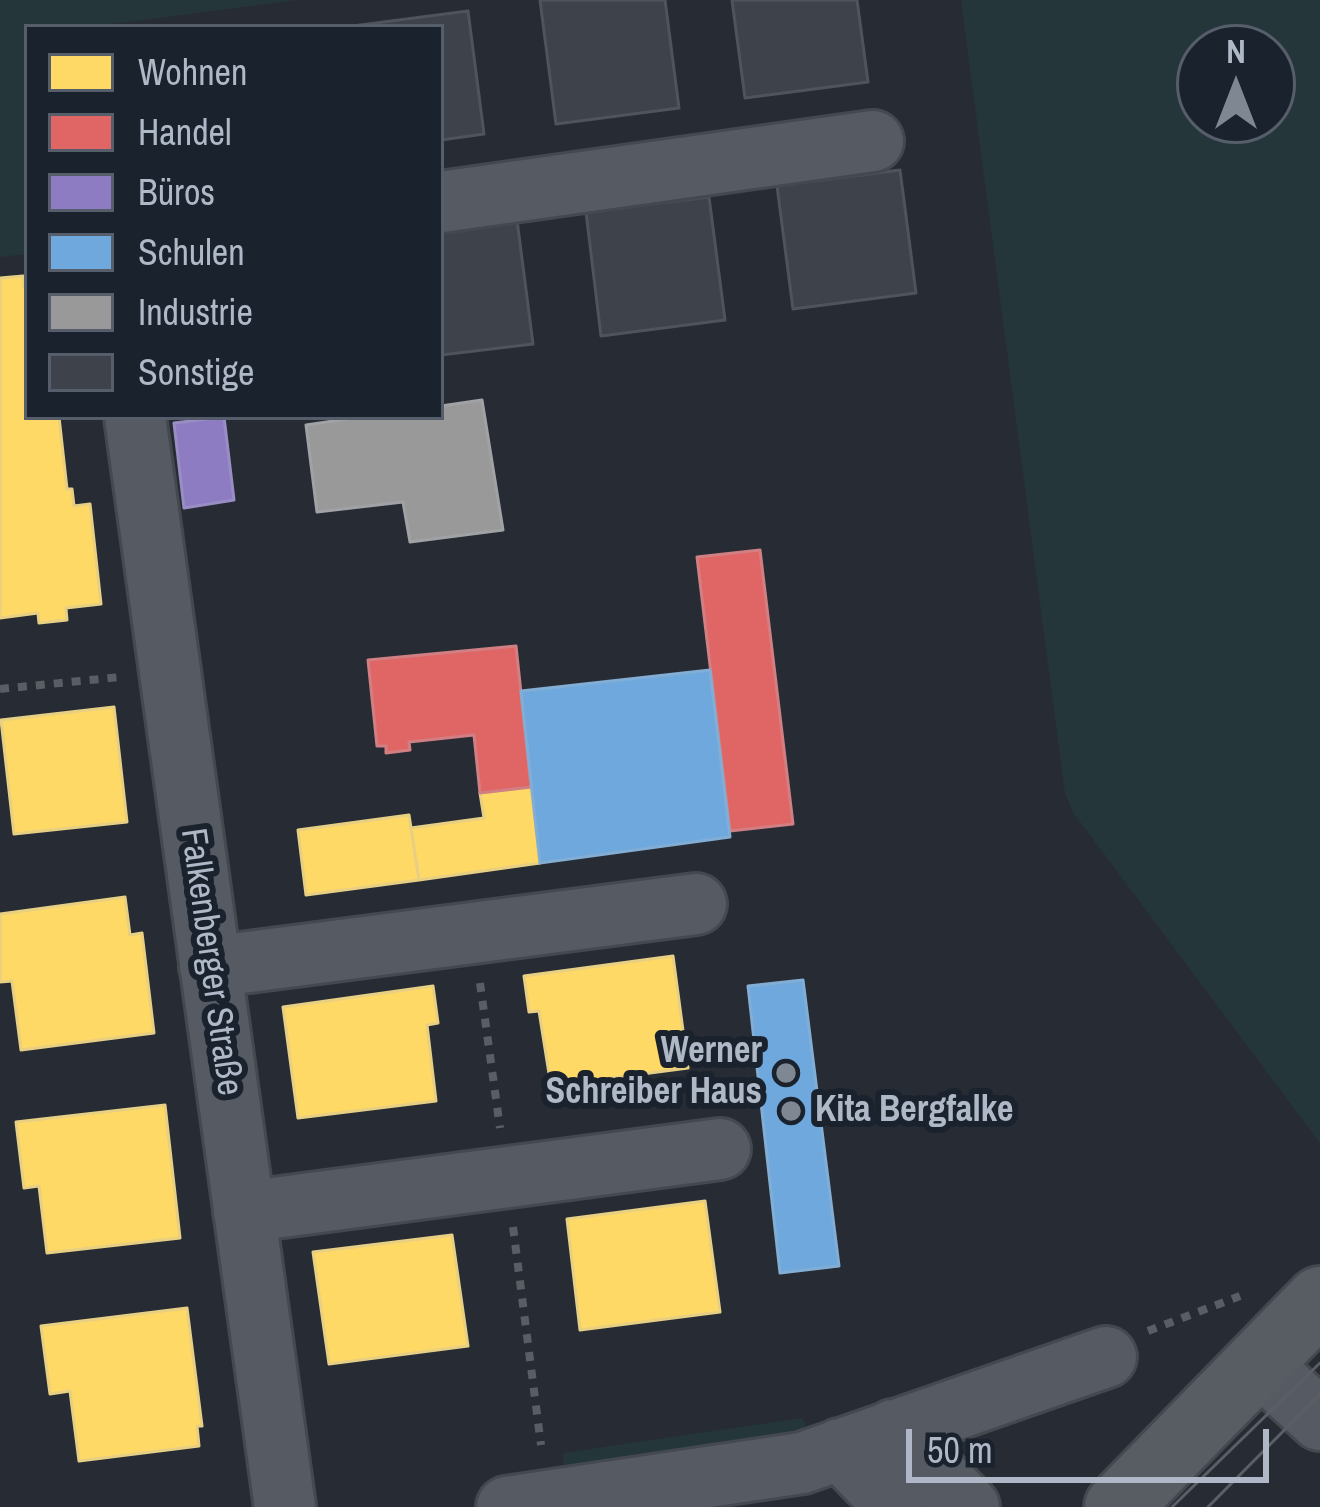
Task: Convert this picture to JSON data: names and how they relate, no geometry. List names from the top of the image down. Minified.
{"streets":{"street":["Falkenberger Straße"]},"places":["Werner Schreiber Haus","Kita Bergfalke"],"legend":["Wohnen","Handel","Büros","Schulen","Industrie","Sonstige"],"scale_bar":"50 m","north":"top"}
